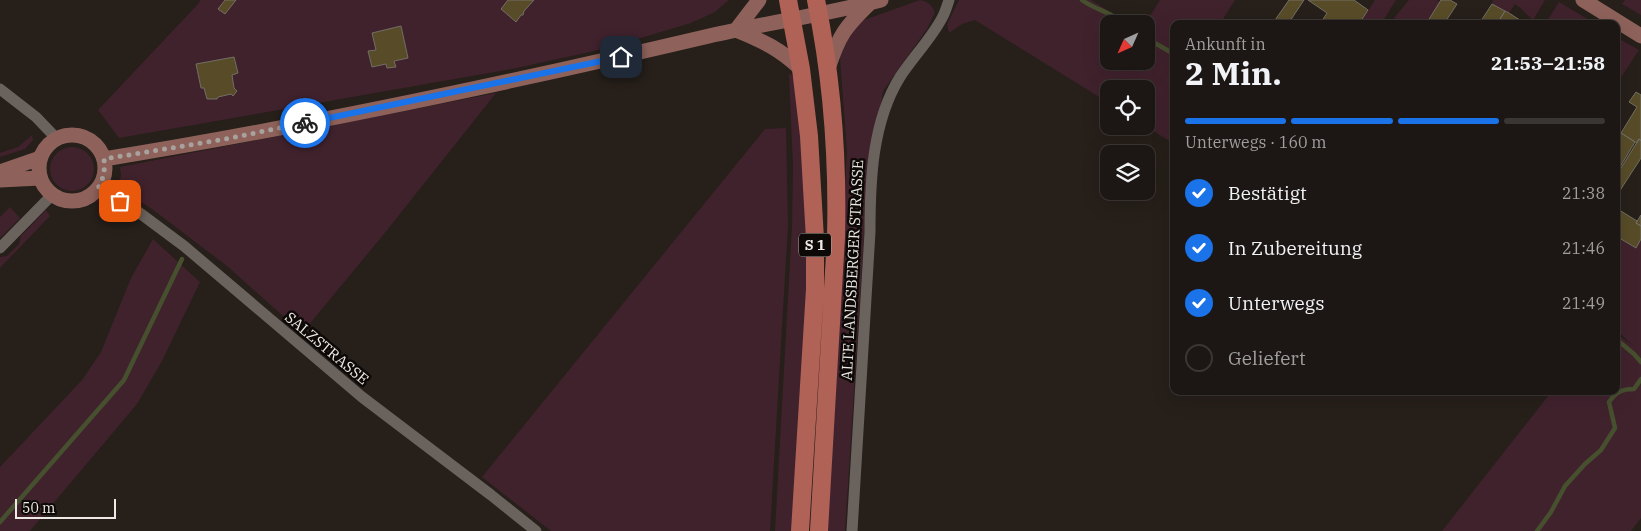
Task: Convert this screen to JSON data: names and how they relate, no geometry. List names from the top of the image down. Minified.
{"streets":{"main road":["S 1"],"street":["ALTE LANDSBERGER STRASSE","SALZSTRASSE"]},"scale_bar":"50 m","north":"bottom left","page":{"heading":["2 Min.","Ankunft in","21:53–21:58"],"bar":"Unterwegs · 160 m","list":[["Bestätigt","21:38"],["In Zubereitung","21:46"],["Unterwegs","21:49"],"Geliefert"],"scale":"50 m"}}
